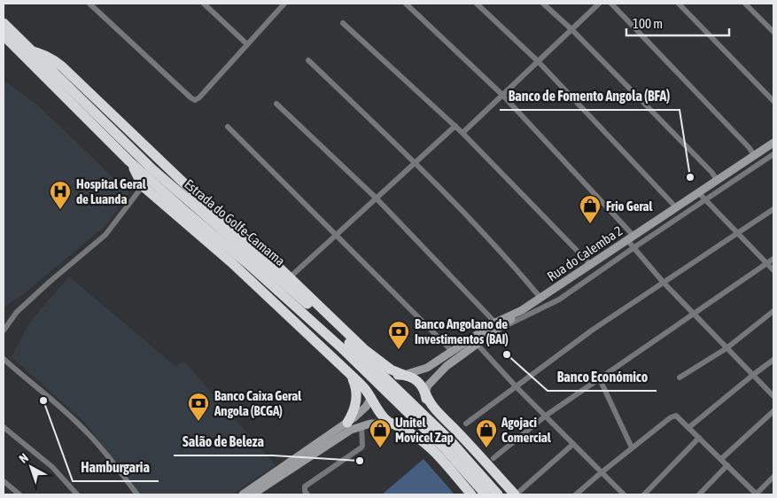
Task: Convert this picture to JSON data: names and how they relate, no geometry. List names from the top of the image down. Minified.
{"streets":{"highway":["Estrada do Golfe-Camama"],"main road":["Rua do Calemba 2"]},"places":{"other":["Banco de Fomento Angola (BFA)","Banco Económico","Hamburgaria","Salão de Beleza"],"hospital":["Hospital Geral de Luanda"],"shop":["Frio Geral","Unitel Movicel Zap","Agojaci Comercial"],"bank":["Banco Angolano de Investimentos (BAI)","Banco Caixa Geral Angola (BCGA)"]},"scale_bar":"100 m","north":"top left"}
